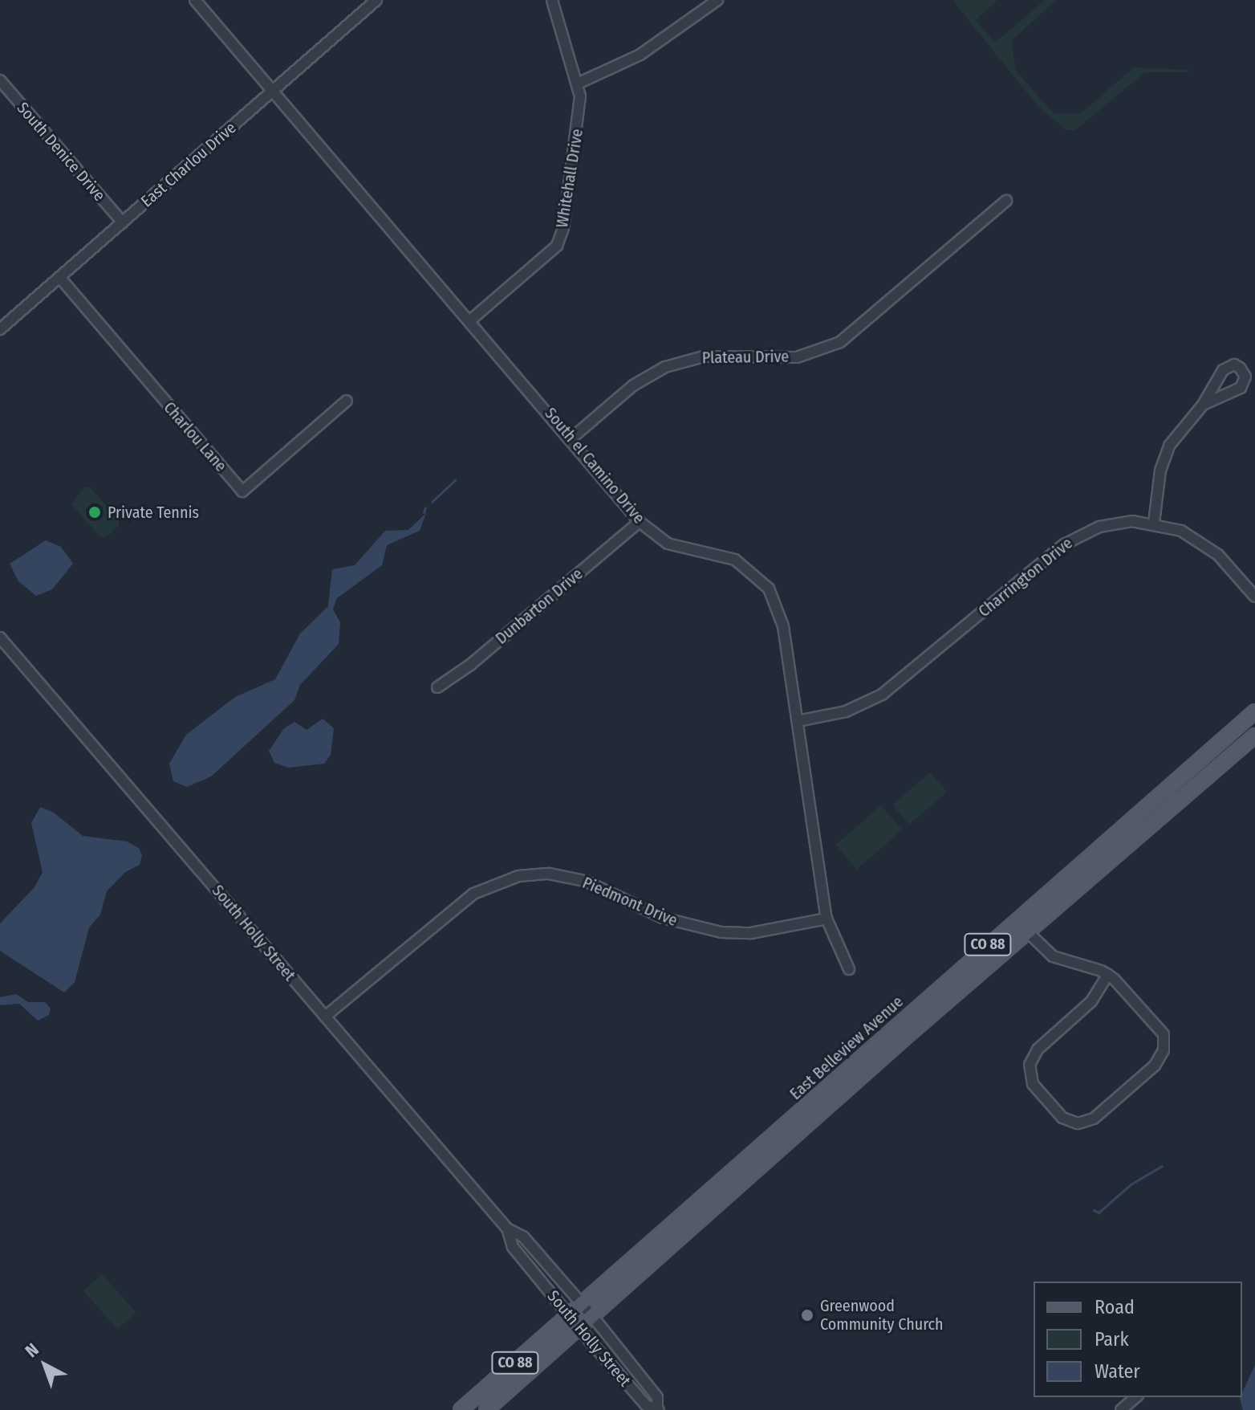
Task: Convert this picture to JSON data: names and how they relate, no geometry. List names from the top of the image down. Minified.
{"streets":{"main road":["CO 88","East Belleview Avenue"],"street":["South Denice Drive","East Charlou Drive","Whitehall Drive","Plateau Drive","Charlou Lane","South el Camino Drive","Charrington Drive","Dunbarton Drive","Piedmont Drive","South Holly Street"]},"crossings":[["South Denice Drive","East Charlou Drive"],["East Charlou Drive","Charlou Lane"],["East Charlou Drive","South el Camino Drive"],["Whitehall Drive","South el Camino Drive"],["Plateau Drive","South el Camino Drive"],["South el Camino Drive","Charrington Drive"],["South el Camino Drive","Dunbarton Drive"],["South el Camino Drive","Piedmont Drive"],["Piedmont Drive","South Holly Street"],["South Holly Street","East Belleview Avenue"]],"places":["Private Tennis","Greenwood Community Church"],"legend":["Road","Park","Water"],"north":"top left"}
